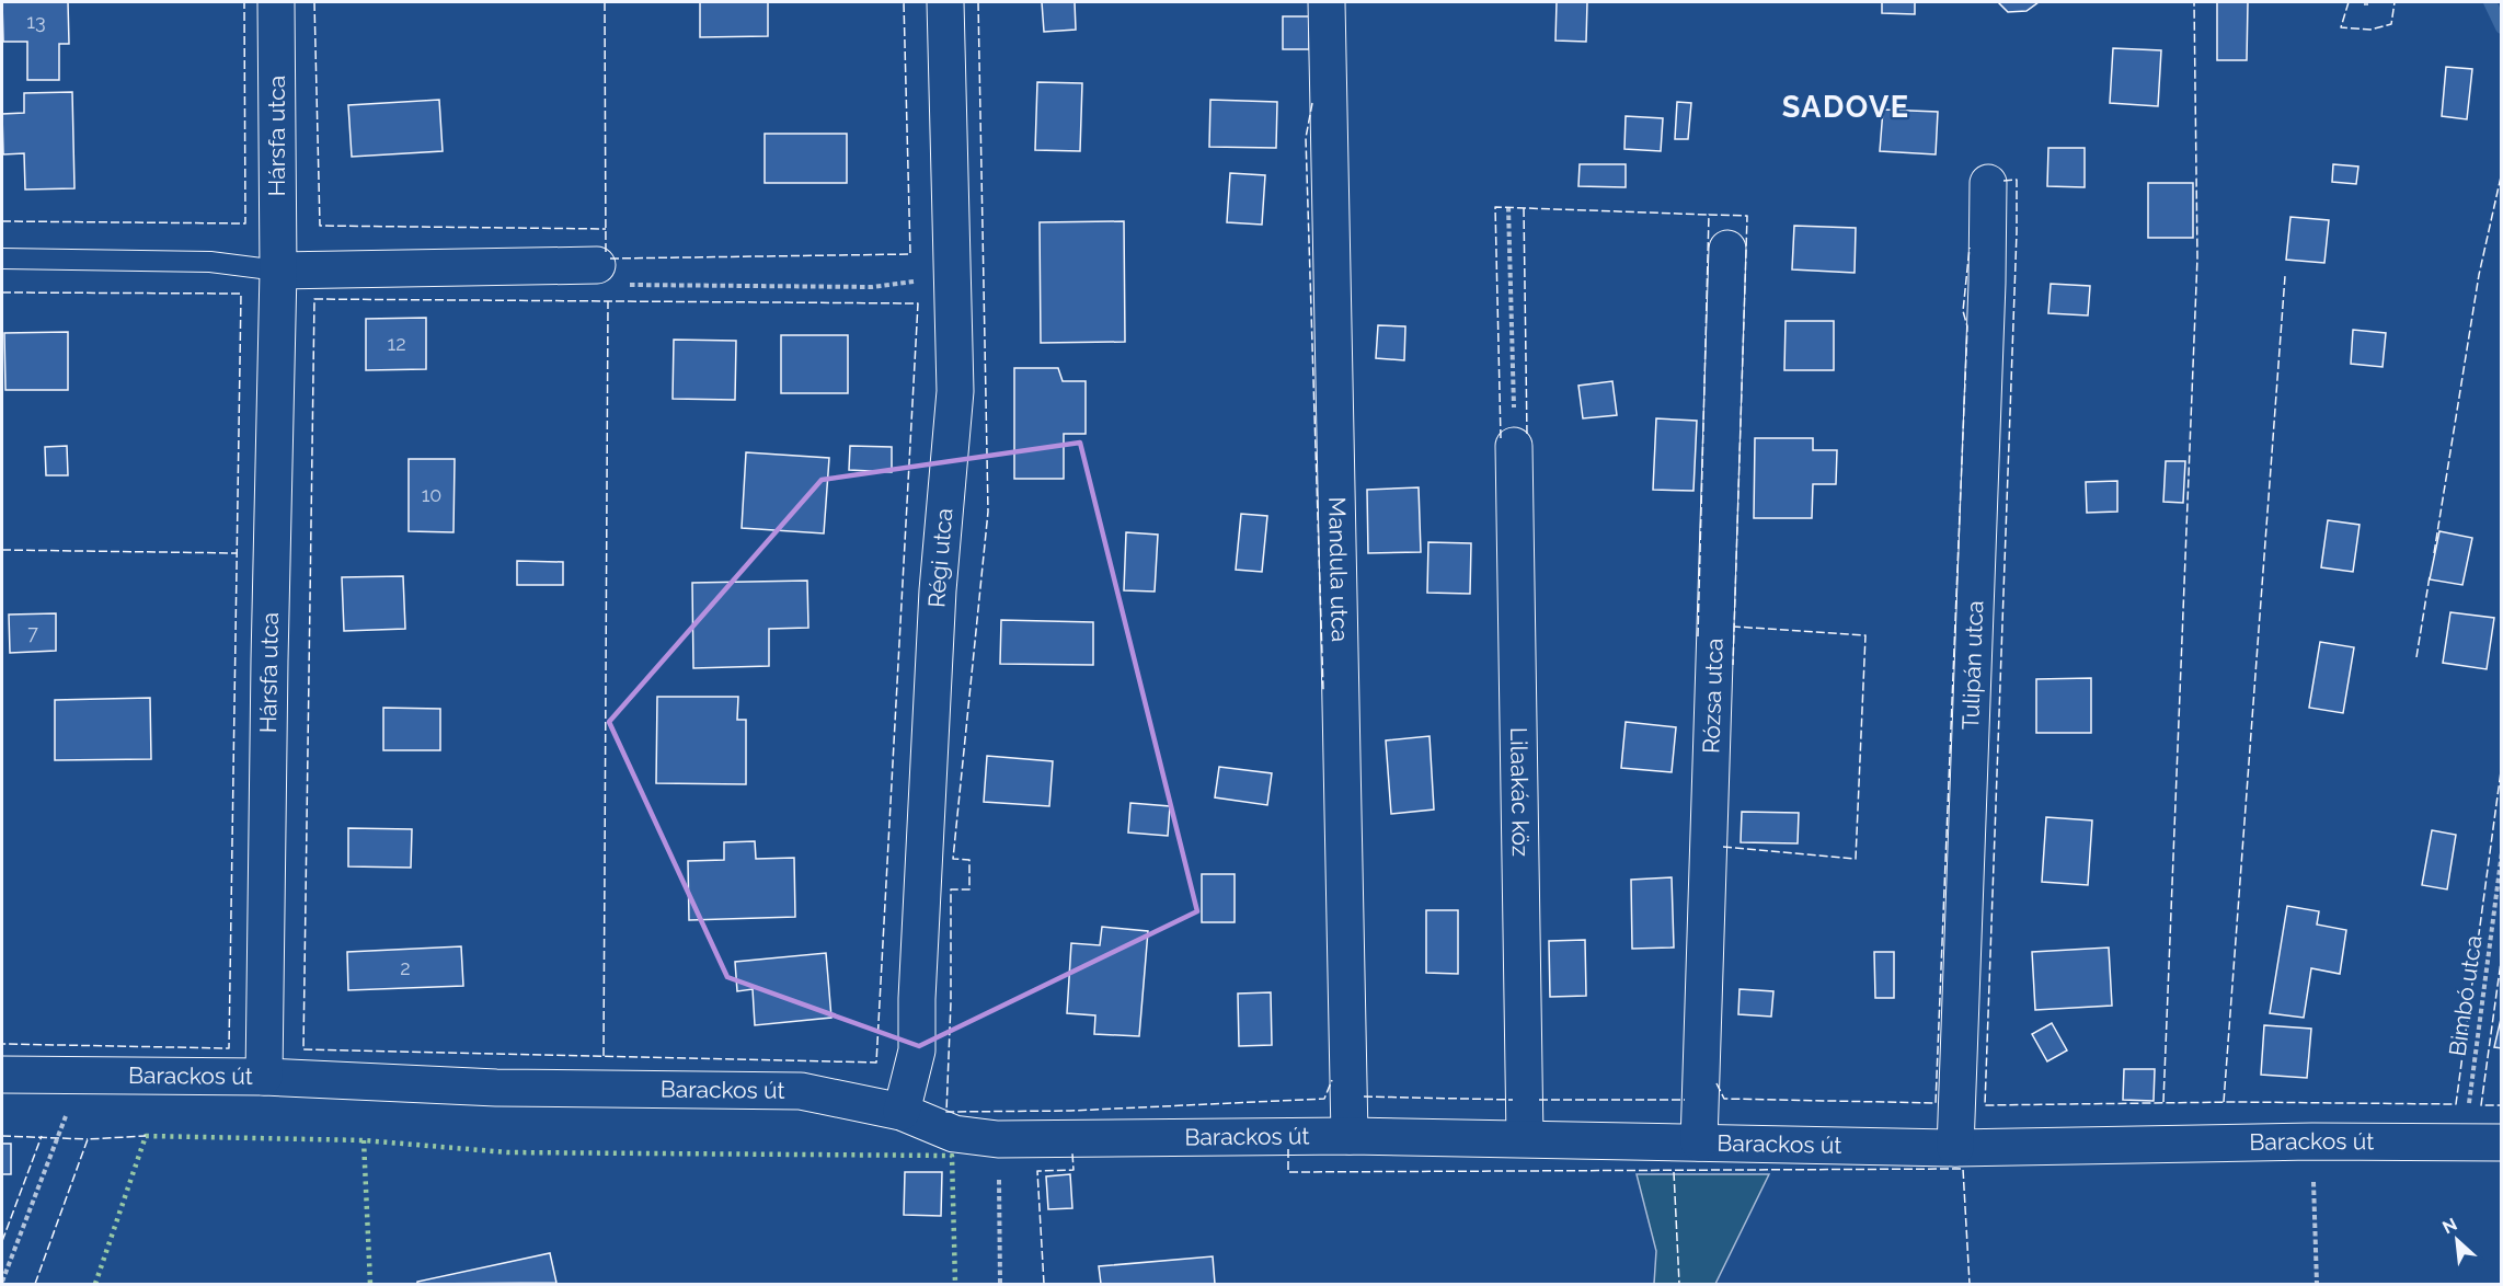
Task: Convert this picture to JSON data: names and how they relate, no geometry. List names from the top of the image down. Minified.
{"streets":{"street":["Hársfa utca","Régi utca","Mandula utca","Tulipán utca","Rózsa utca","Lilaakác köz","Barackos út"],"path":["Bimbó utca"]},"crossings":[["Hársfa utca","Barackos út"],["Régi utca","Barackos út"],["Mandula utca","Barackos út"],["Tulipán utca","Barackos út"],["Rózsa utca","Barackos út"],["Lilaakác köz","Barackos út"],["Bimbó utca","Barackos út"]],"districts":["SADOVE"],"house_numbers":["13","12","10","7","2"],"north":"top left"}
